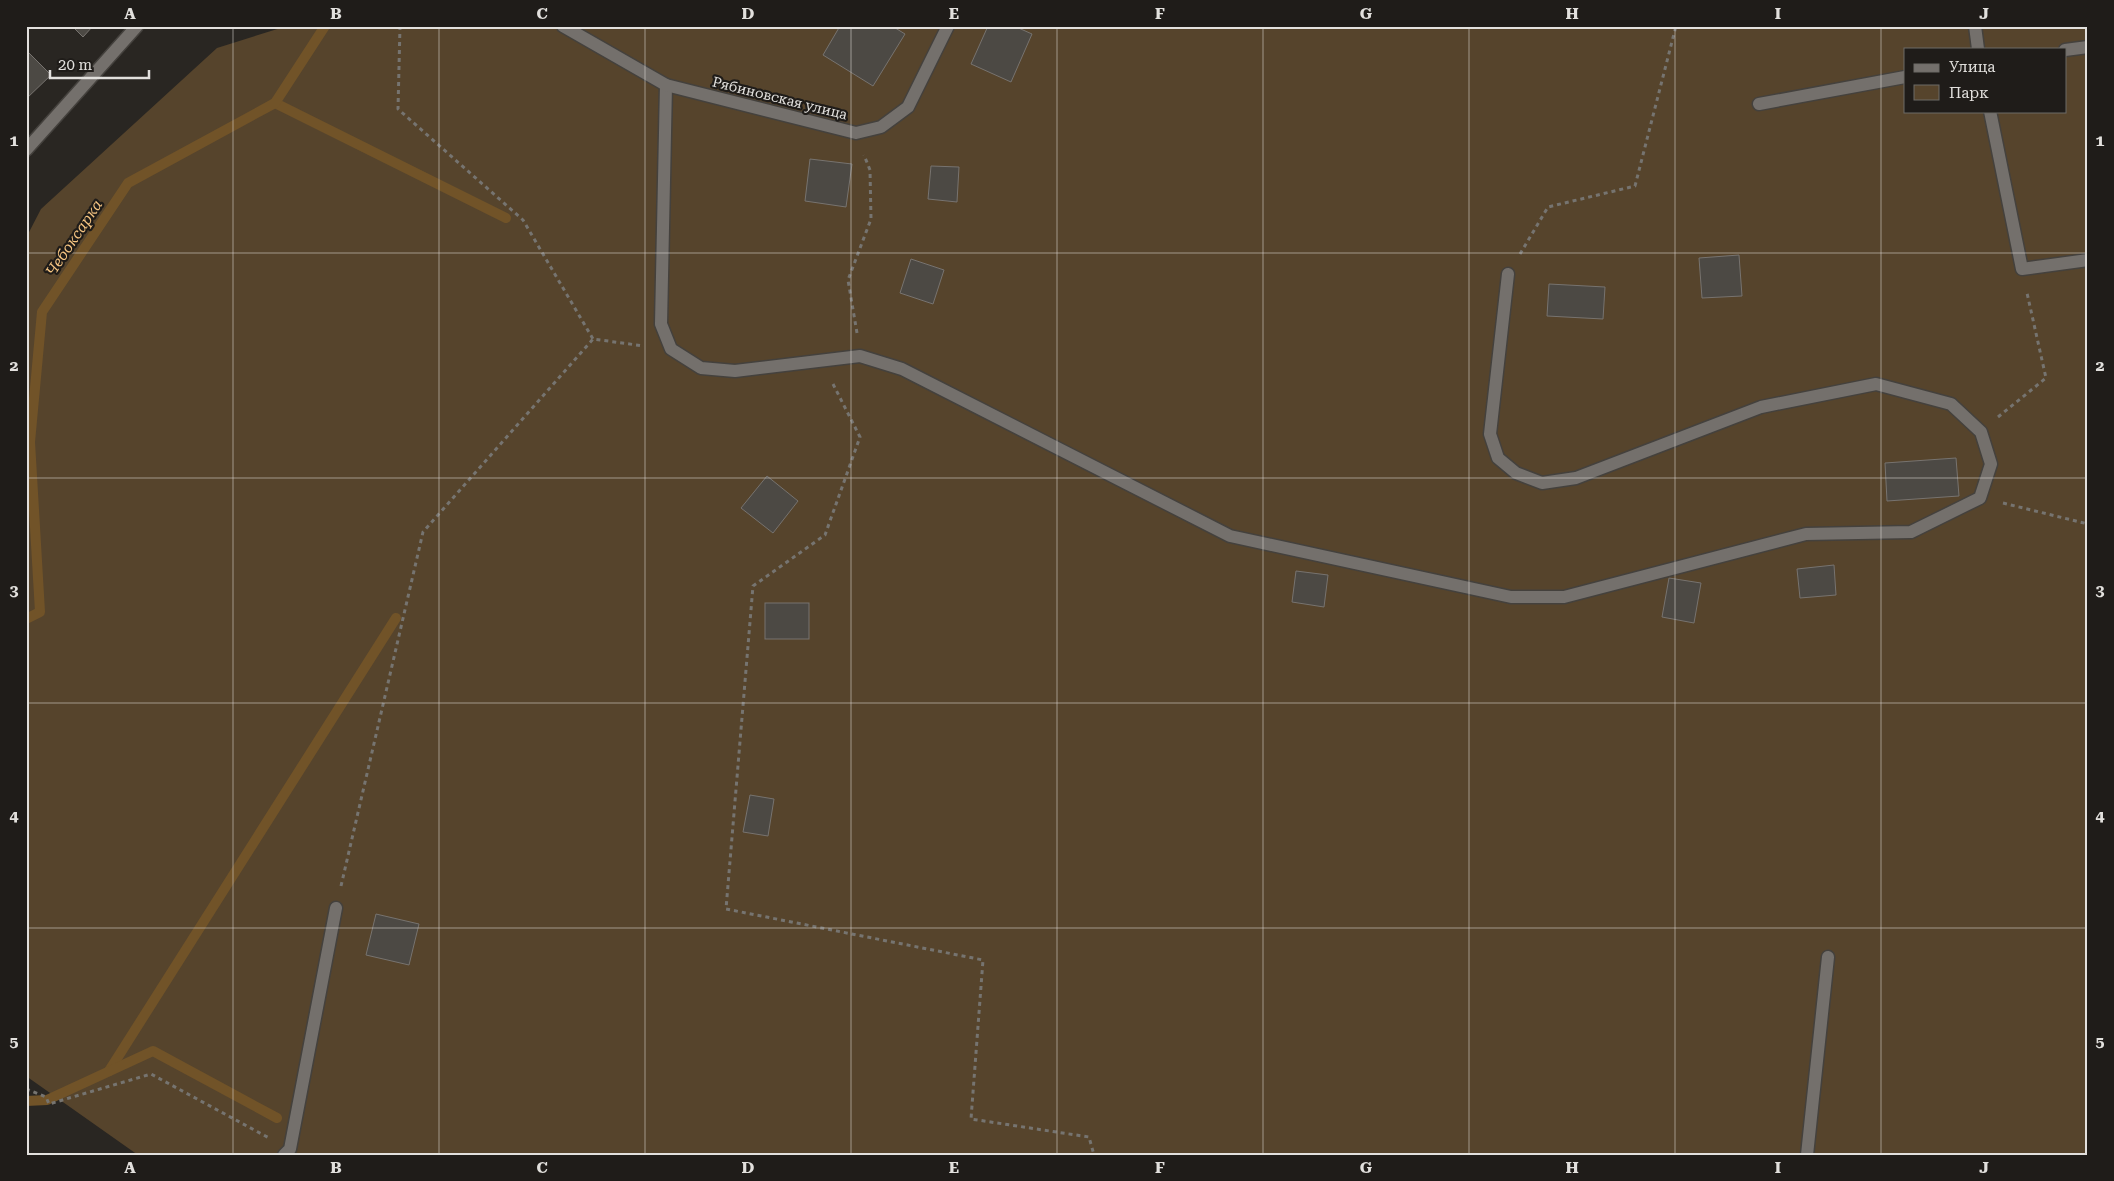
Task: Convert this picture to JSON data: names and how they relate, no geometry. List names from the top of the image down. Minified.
{"streets":{"street":["Рябиновская улица"]},"water":["Чебоксарка"],"legend":["Улица","Парк"],"scale_bar":"20 m","grid":{"columns":["A","B","C","D","E","F","G","H","I","J"],"rows":["1","2","3","4","5"]}}
